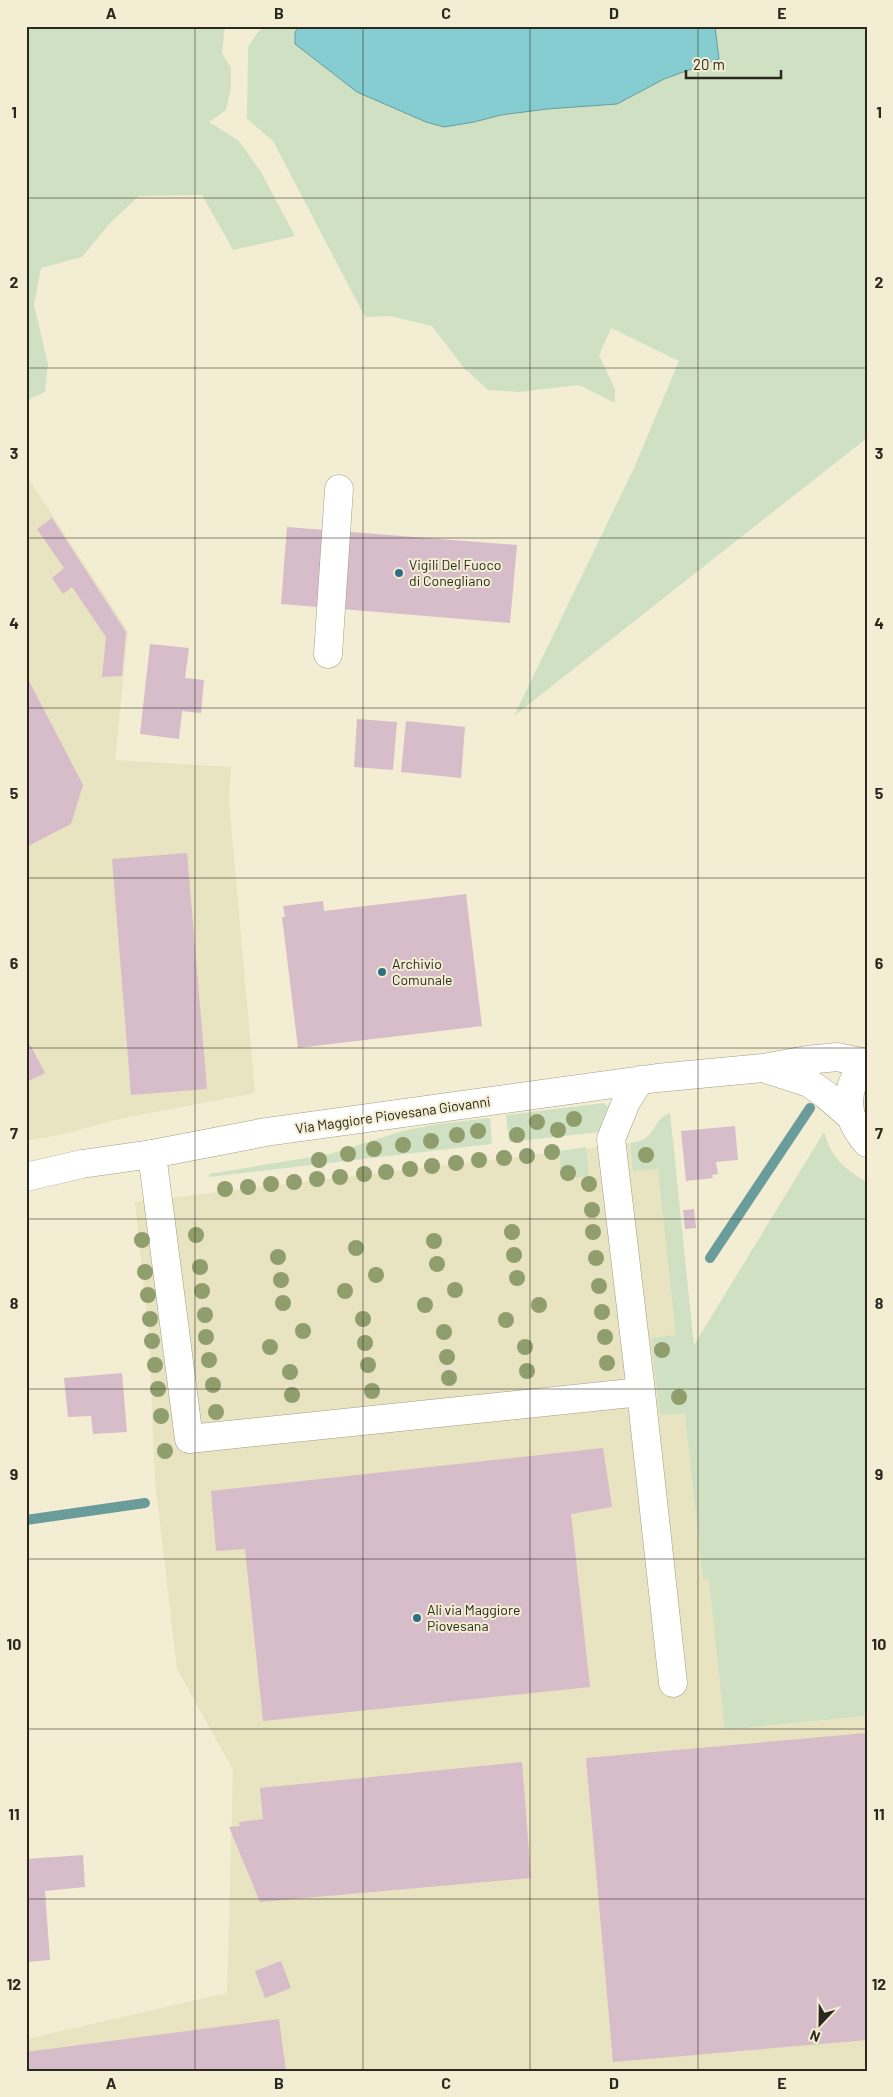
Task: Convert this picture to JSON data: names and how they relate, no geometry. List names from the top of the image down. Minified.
{"streets":{"street":["Via Maggiore Piovesana Giovanni"]},"places":["Vigili Del Fuoco di Conegliano","Archivio Comunale","Alí via Maggiore Piovesana"],"scale_bar":"20 m","north":"bottom","grid":{"columns":["A","B","C","D","E"],"rows":["1","2","3","4","5","6","7","8","9","10","11","12"]}}
